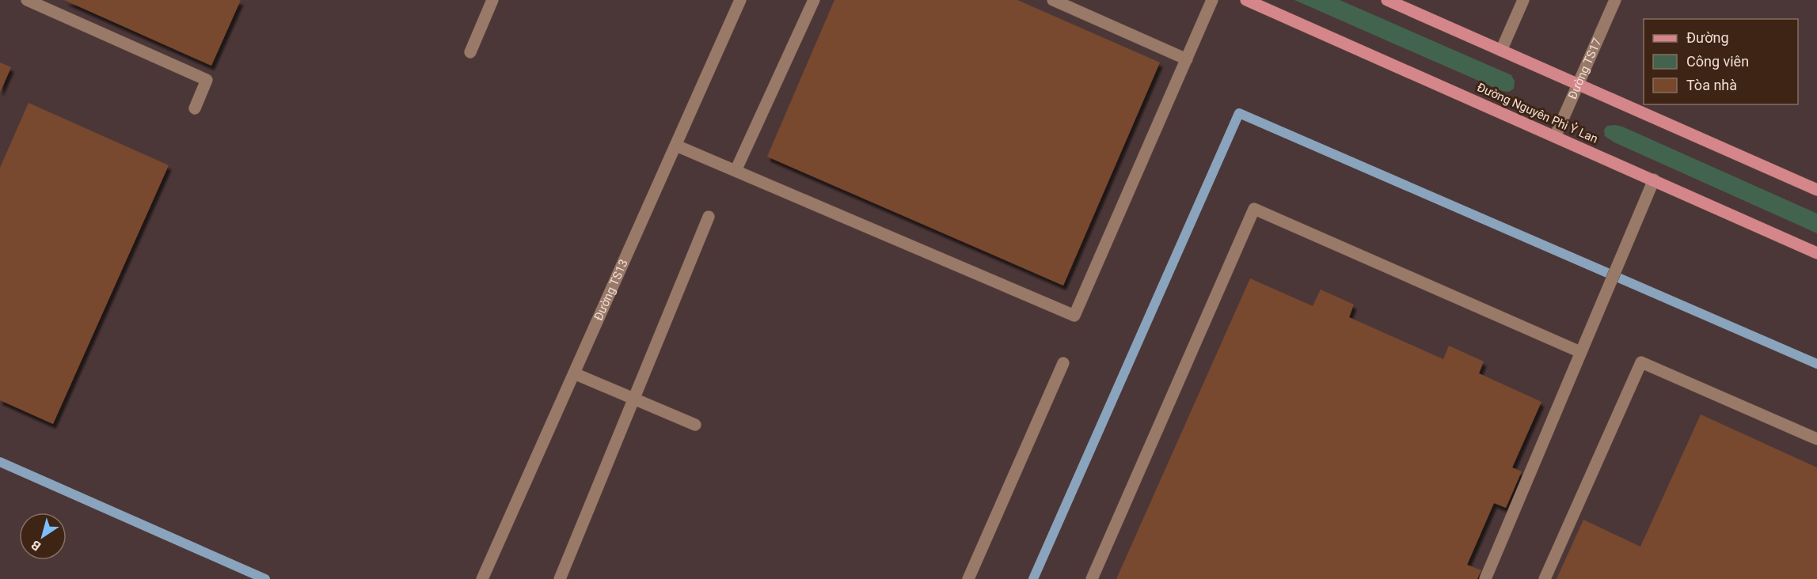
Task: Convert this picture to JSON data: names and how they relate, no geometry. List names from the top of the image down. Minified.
{"streets":{"main road":["Đường Nguyên Phi Ỷ Lan"],"street":["Đường TS17","Đường TS13"]},"crossings":[["Đường TS17","Đường Nguyên Phi Ỷ Lan"]],"legend":["Đường","Công viên","Tòa nhà"],"north":"bottom left"}
